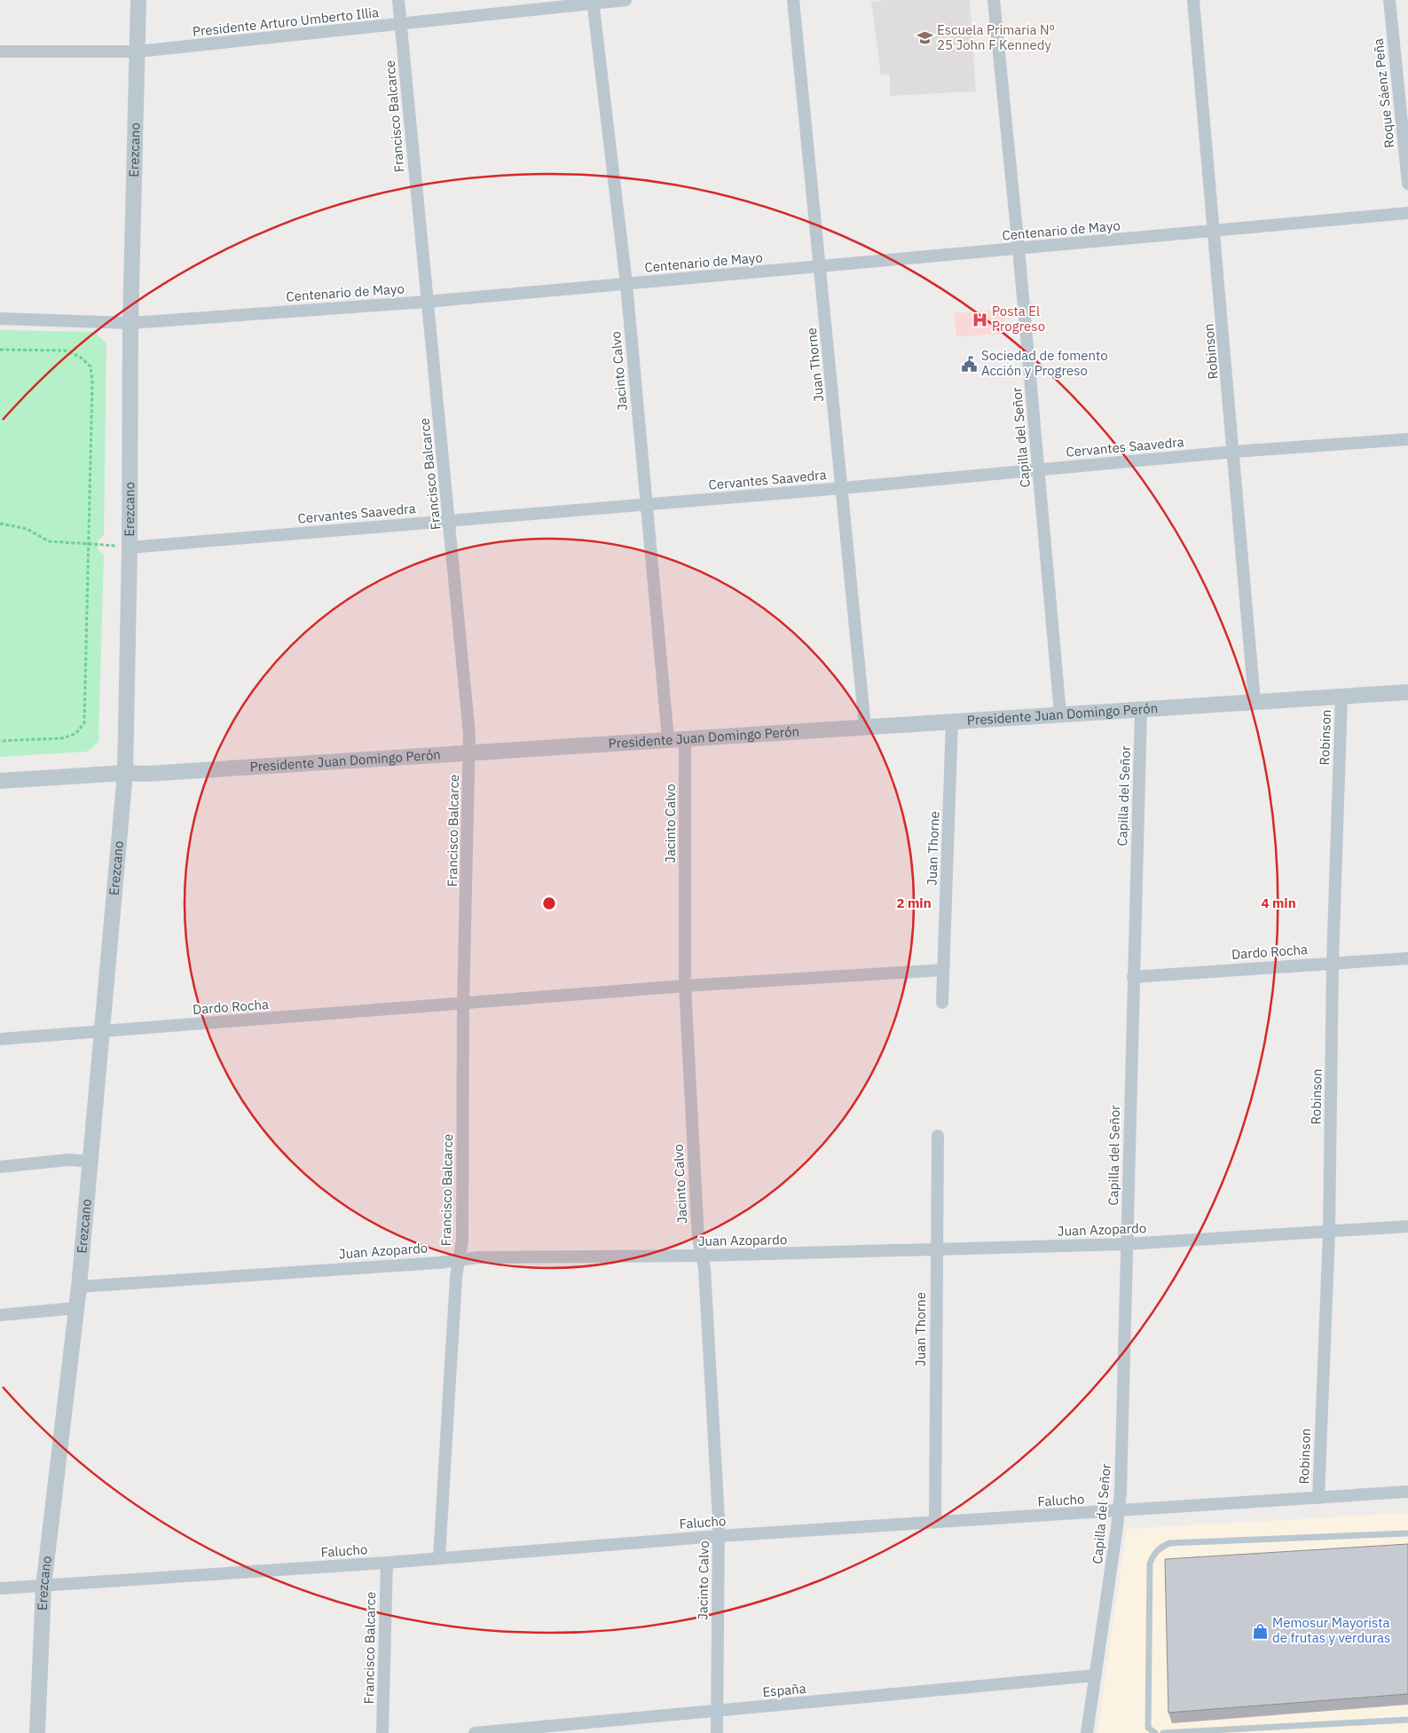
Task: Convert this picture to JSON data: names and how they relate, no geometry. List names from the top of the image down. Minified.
{"streets":{"street":["Presidente Arturo Umberto Illia","Roque Sáenz Peña","Francisco Balcarce","Erezcano","Centenario de Mayo","Robinson","Juan Thorne","Jacinto Calvo","Capilla del Señor","Cervantes Saavedra","Presidente Juan Domingo Perón","Dardo Rocha","Juan Azopardo","Falucho","España"]},"crossings":[["Presidente Arturo Umberto Illia","Francisco Balcarce"],["Presidente Arturo Umberto Illia","Erezcano"],["Presidente Arturo Umberto Illia","Jacinto Calvo"],["Francisco Balcarce","Centenario de Mayo"],["Francisco Balcarce","Cervantes Saavedra"],["Francisco Balcarce","Presidente Juan Domingo Perón"],["Francisco Balcarce","Dardo Rocha"],["Francisco Balcarce","Juan Azopardo"],["Francisco Balcarce","Falucho"],["Erezcano","Centenario de Mayo"],["Erezcano","Cervantes Saavedra"],["Erezcano","Presidente Juan Domingo Perón"],["Erezcano","Dardo Rocha"],["Erezcano","Juan Azopardo"],["Erezcano","Falucho"],["Centenario de Mayo","Robinson"],["Centenario de Mayo","Juan Thorne"],["Centenario de Mayo","Jacinto Calvo"],["Centenario de Mayo","Capilla del Señor"],["Robinson","Cervantes Saavedra"],["Robinson","Presidente Juan Domingo Perón"],["Robinson","Dardo Rocha"],["Robinson","Juan Azopardo"],["Robinson","Falucho"],["Juan Thorne","Cervantes Saavedra"],["Juan Thorne","Presidente Juan Domingo Perón"],["Juan Thorne","Dardo Rocha"],["Juan Thorne","Juan Azopardo"],["Juan Thorne","Falucho"],["Jacinto Calvo","Cervantes Saavedra"],["Jacinto Calvo","Presidente Juan Domingo Perón"],["Jacinto Calvo","Dardo Rocha"],["Jacinto Calvo","Juan Azopardo"],["Jacinto Calvo","Falucho"],["Jacinto Calvo","España"],["Capilla del Señor","Cervantes Saavedra"],["Capilla del Señor","Presidente Juan Domingo Perón"],["Capilla del Señor","Dardo Rocha"],["Capilla del Señor","Juan Azopardo"],["Capilla del Señor","Falucho"],["Capilla del Señor","España"]],"places":{"school or university":["Escuela Primaria Nº 25 John F Kennedy"],"hospital":["Posta El Progreso"],"public building":["Sociedad de fomento Acción y Progreso"],"shop":["Memosur Mayorista de frutas y verduras"]},"rings":["2 min","4 min"]}
